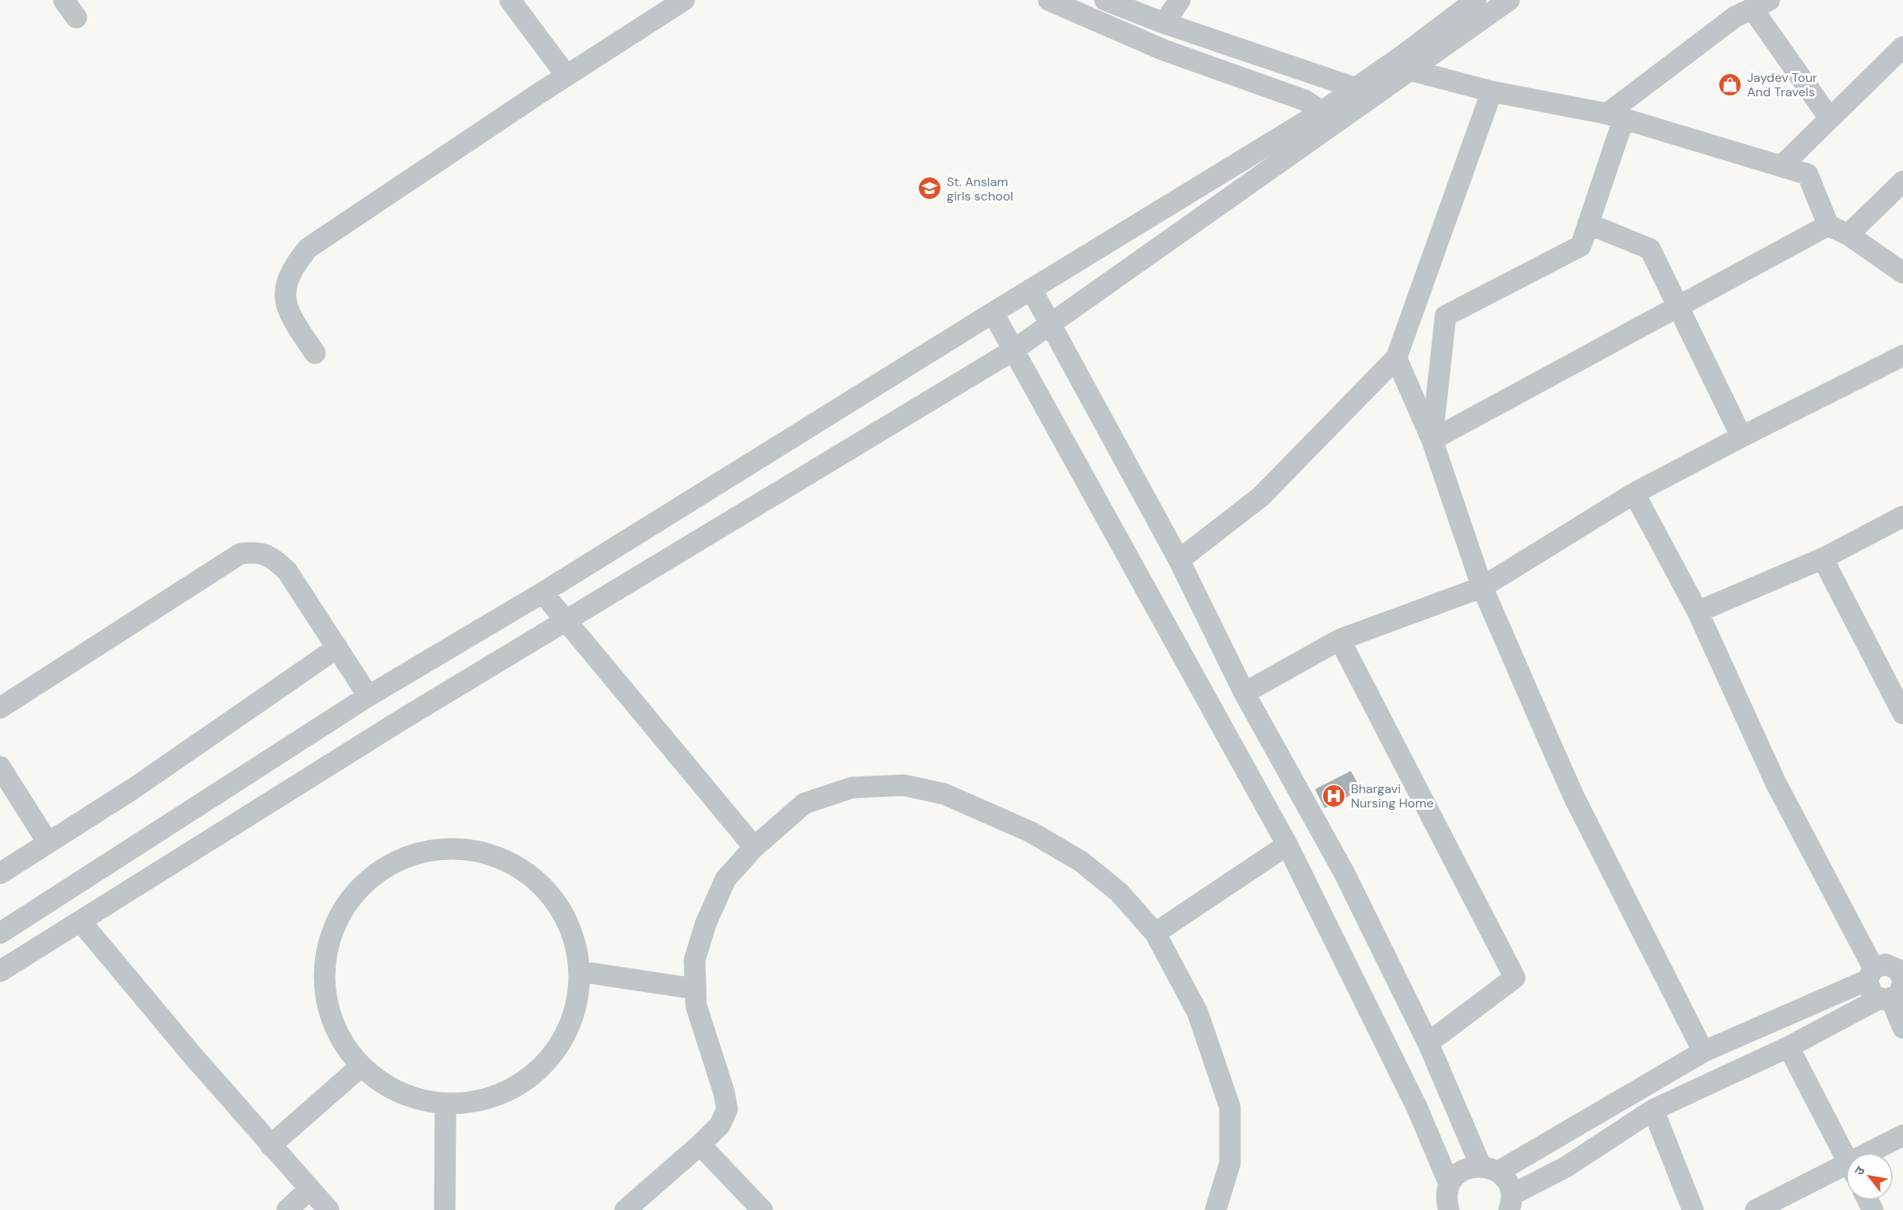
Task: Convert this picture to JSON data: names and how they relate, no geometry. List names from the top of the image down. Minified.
{"places":{"shop":["Jaydev Tour And Travels"],"school or university":["St. Anslam girls school"],"hospital":["Bhargavi Nursing Home"]},"north":"top left"}
